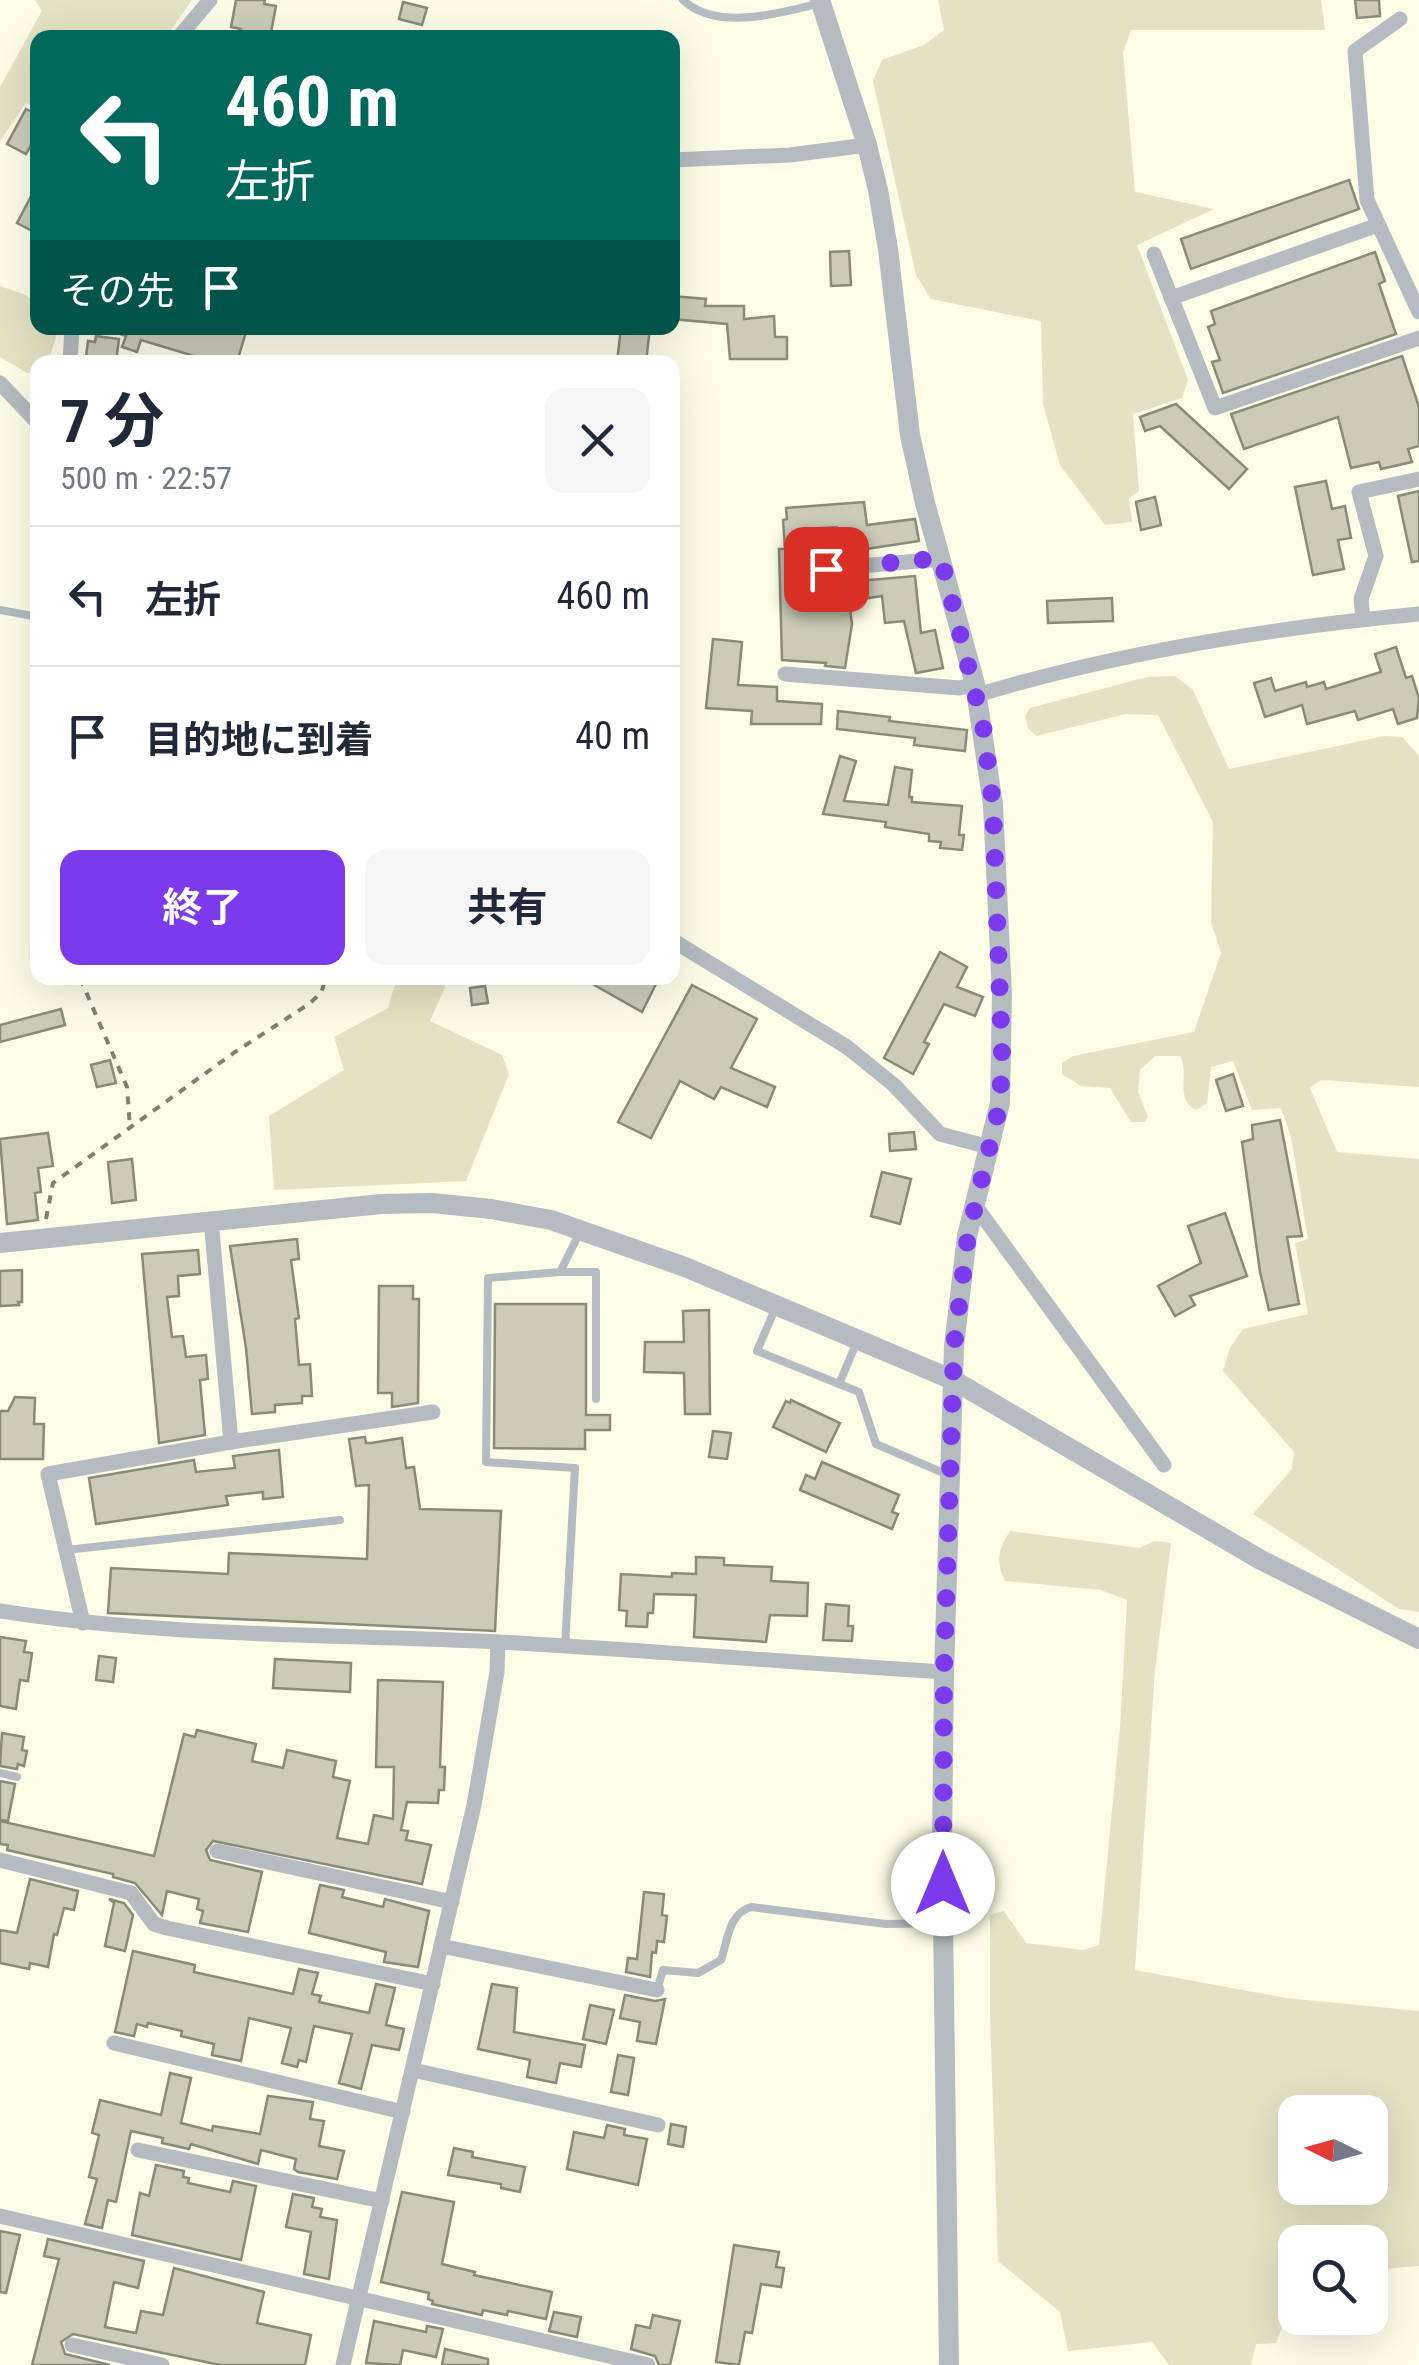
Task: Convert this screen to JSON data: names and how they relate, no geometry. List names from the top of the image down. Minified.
{"north":"left","page":{"turn":["460 m","左折"],"then":"その先","heading":["7 分","500 m · 22:57"],"list":[{"name":"左折","value":"460 m"},{"name":"目的地に到着","value":"40 m"}],"buttons":["終了","共有"]}}
